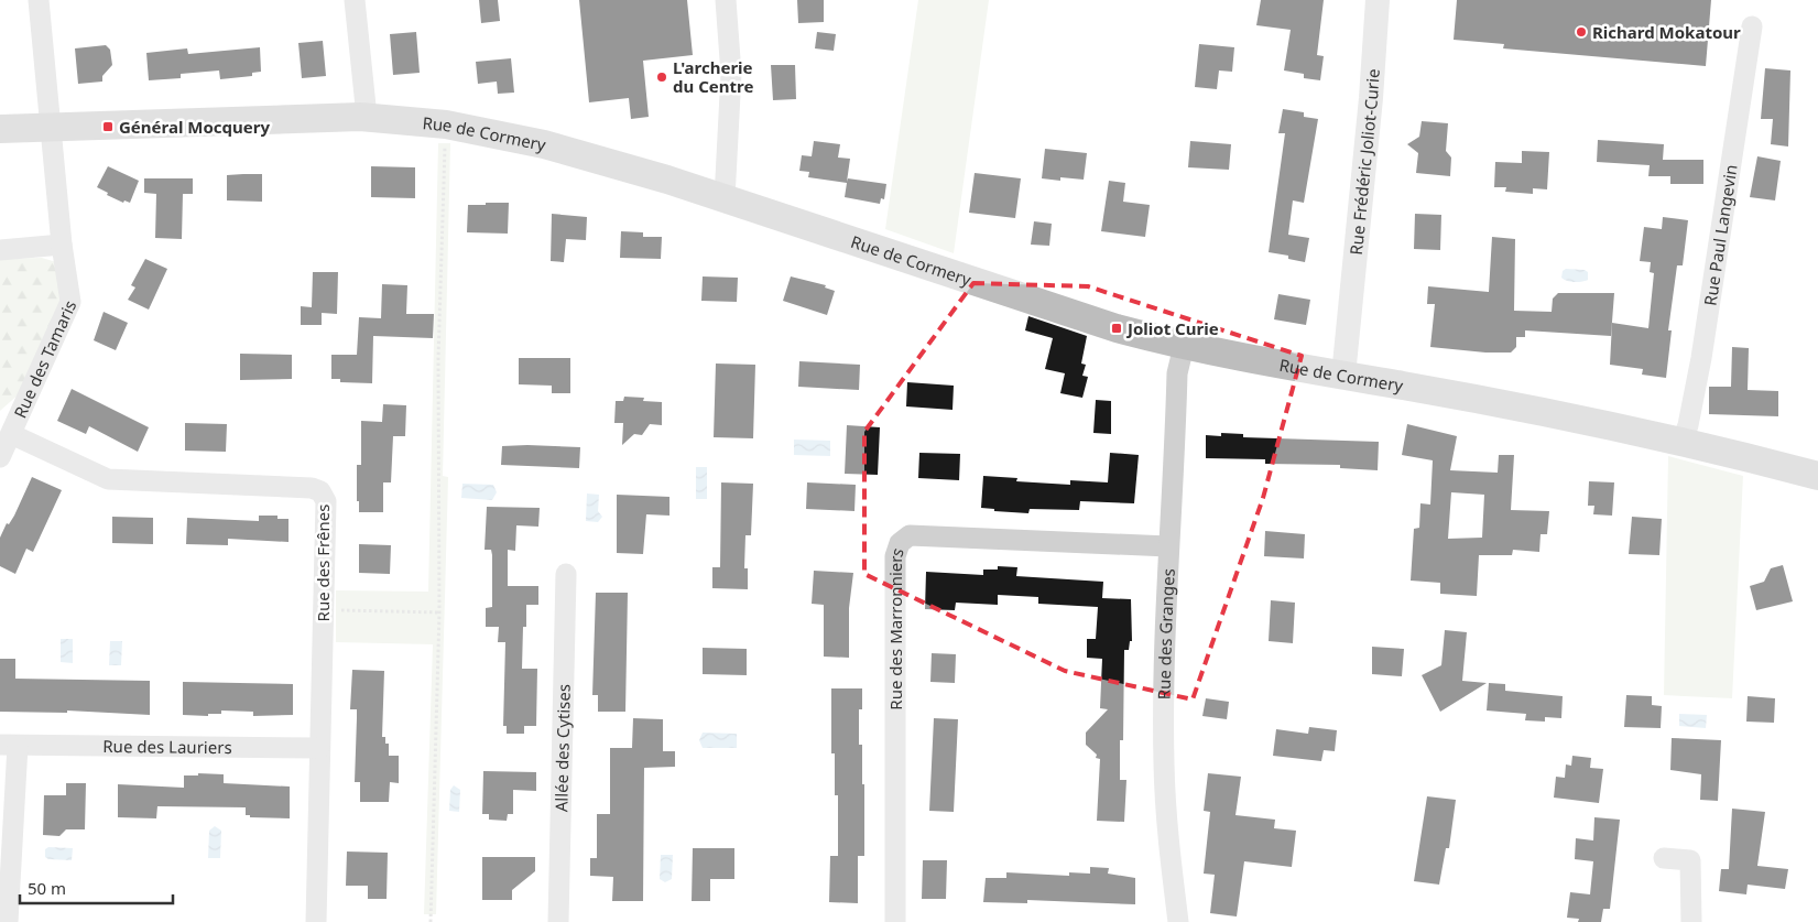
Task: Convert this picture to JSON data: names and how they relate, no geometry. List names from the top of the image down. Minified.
{"streets":{"main road":["Rue de Cormery"],"street":["Rue Frédéric Joliot-Curie","Rue Paul Langevin","Rue des Tamaris","Rue des Frênes","Rue des Marronniers","Rue des Granges","Rue des Lauriers","Allée des Cytises"]},"crossings":[["Rue de Cormery","Rue Frédéric Joliot-Curie"],["Rue de Cormery","Rue Paul Langevin"],["Rue de Cormery","Rue des Tamaris"],["Rue de Cormery","Rue des Granges"],["Rue des Tamaris","Rue des Frênes"],["Rue des Frênes","Rue des Lauriers"],["Rue des Marronniers","Rue des Granges"]],"places":{"other":["Richard Mokatour","L'archerie du Centre"],"transit":["Général Mocquery","Joliot Curie"]},"scale_bar":"50 m"}
